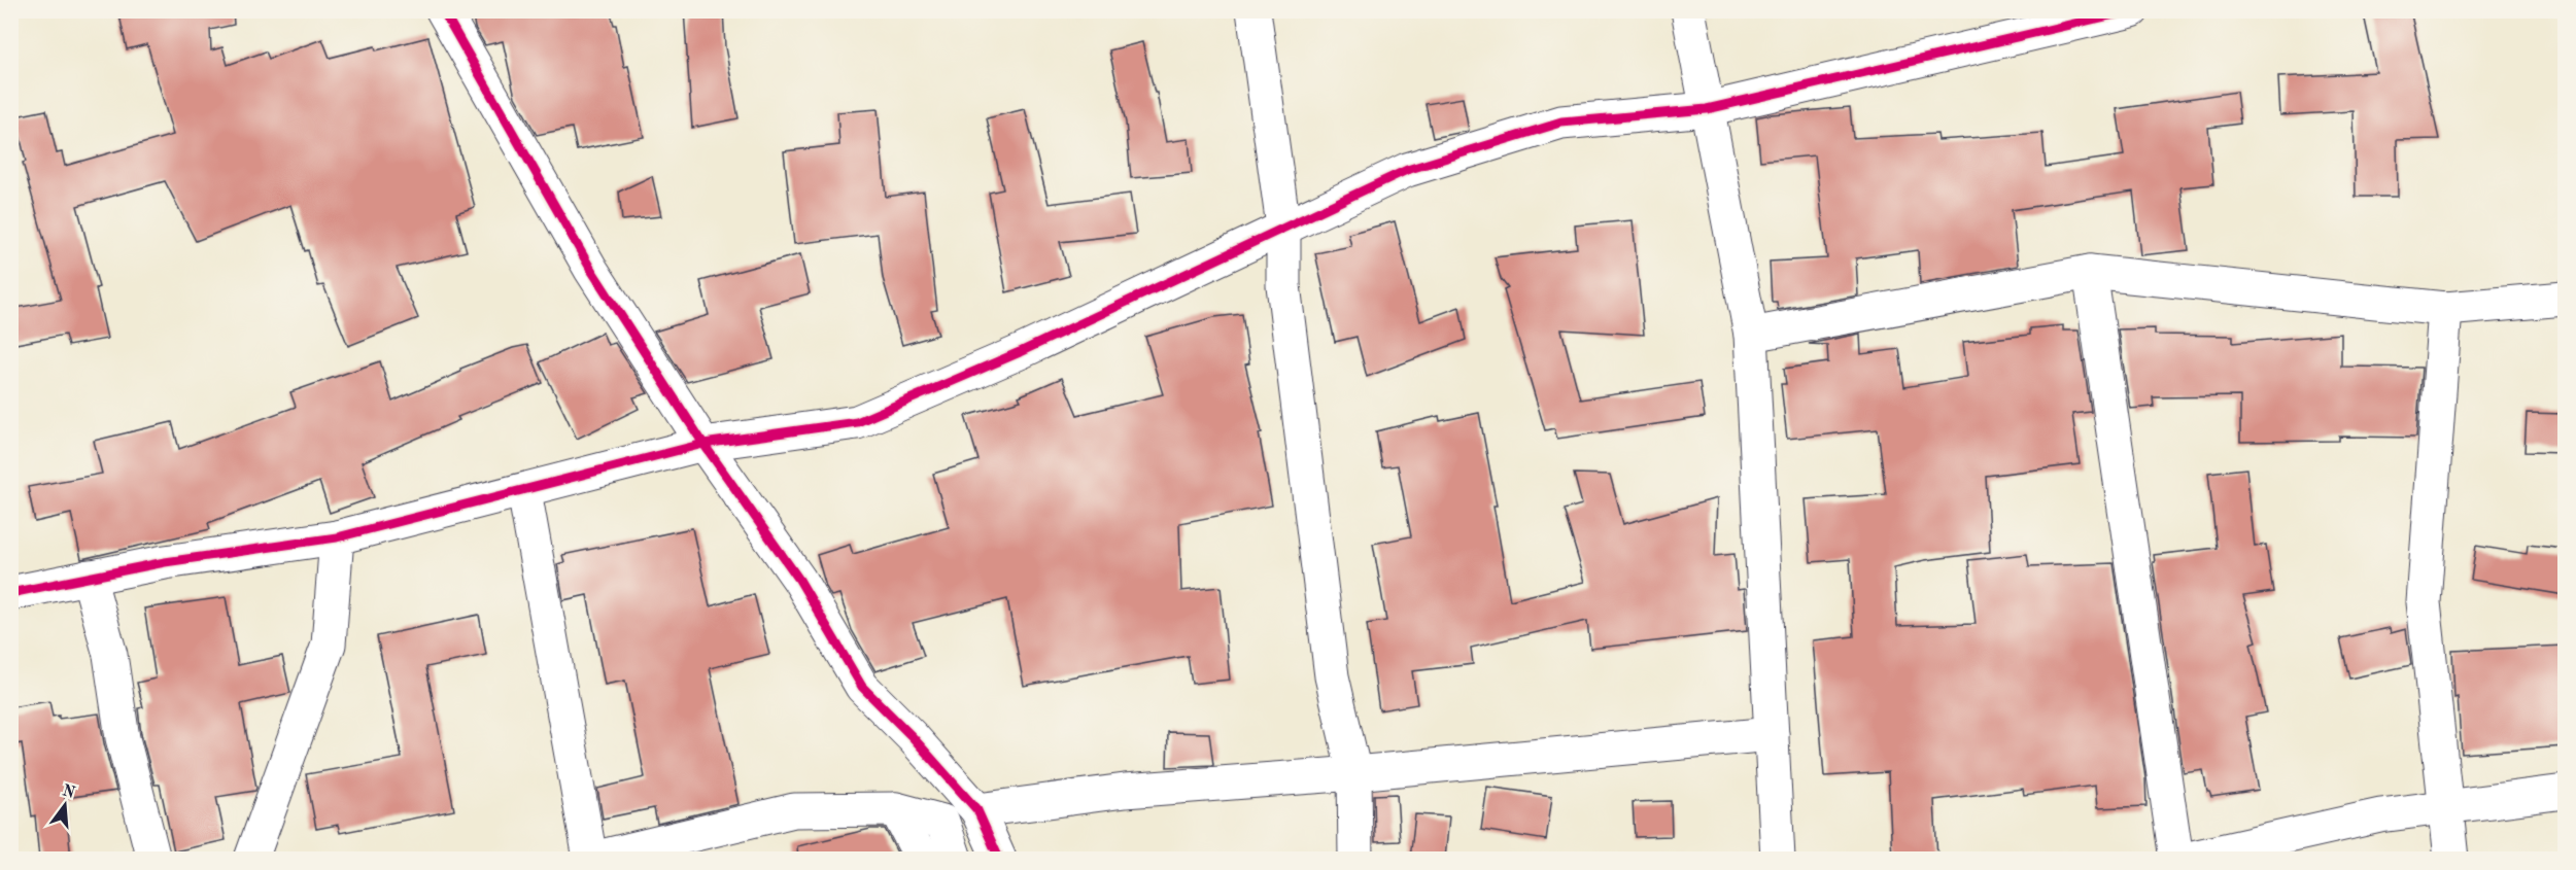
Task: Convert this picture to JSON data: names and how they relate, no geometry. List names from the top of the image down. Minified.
{"north":"top"}
